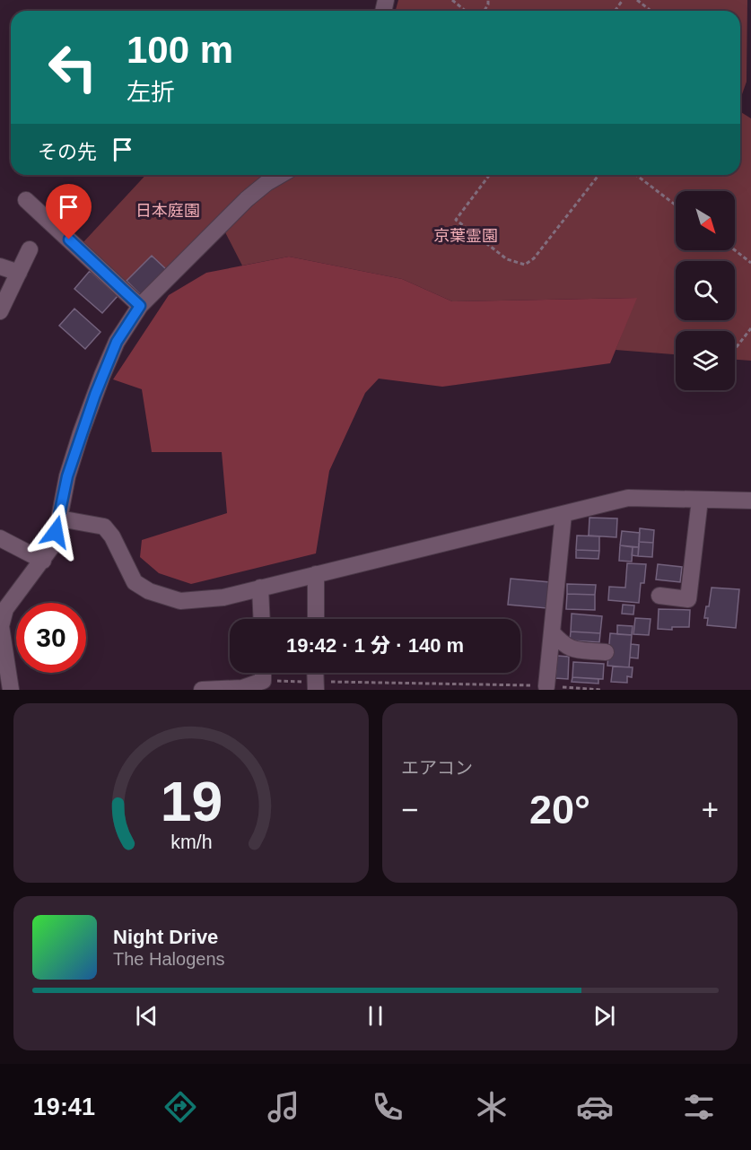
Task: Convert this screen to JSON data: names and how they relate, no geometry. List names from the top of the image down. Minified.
{"parks":["日本庭園","京葉霊園"],"north":"bottom right","page":{"turn":["100 m","左折"],"then":"その先","limit":"30","trip":"19:42 · 1 分 · 140 m","tile":"エアコン","heat":["−","20°","+"],"song":["Night Drive","The Halogens"],"tabs":"19:41","gauge":["19","km/h"]}}
